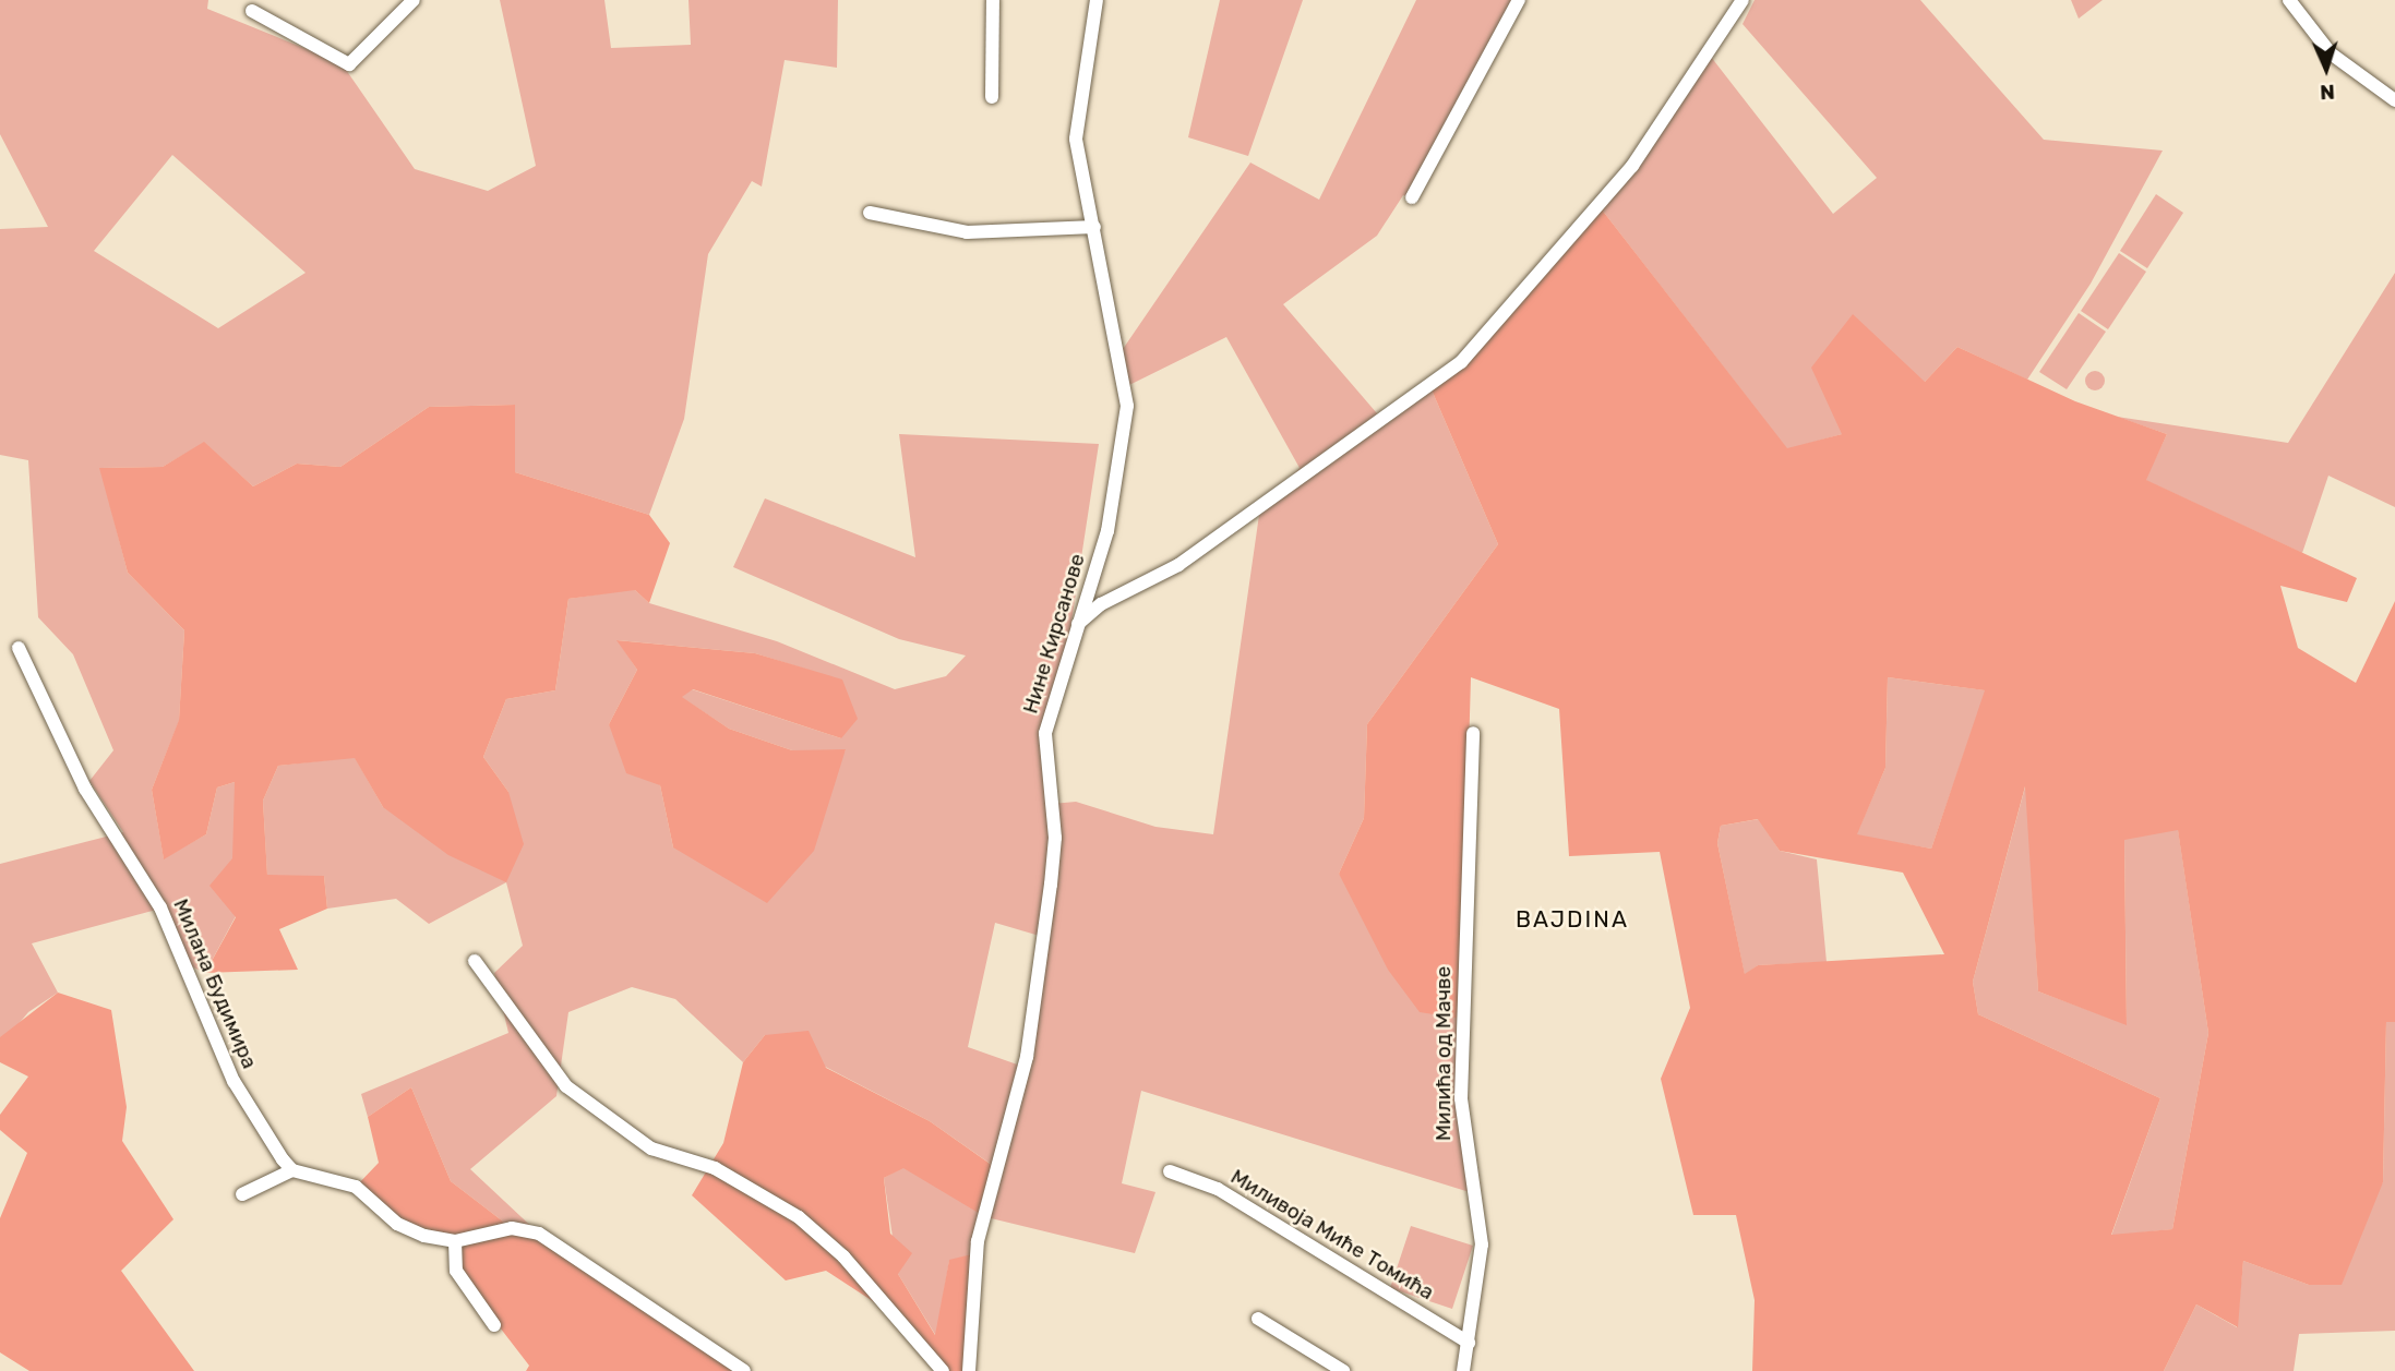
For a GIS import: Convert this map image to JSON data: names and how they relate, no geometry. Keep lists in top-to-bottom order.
{
  "streets": {
    "street": [
      "Нине Кирсанове",
      "Милана Будимира",
      "Милића од Мачве",
      "Миливоја Миће Томића"
    ]
  },
  "crossings": [
    ["Милића од Мачве", "Миливоја Миће Томића"]
  ],
  "districts": ["BAJDINA"],
  "north": "bottom"
}
